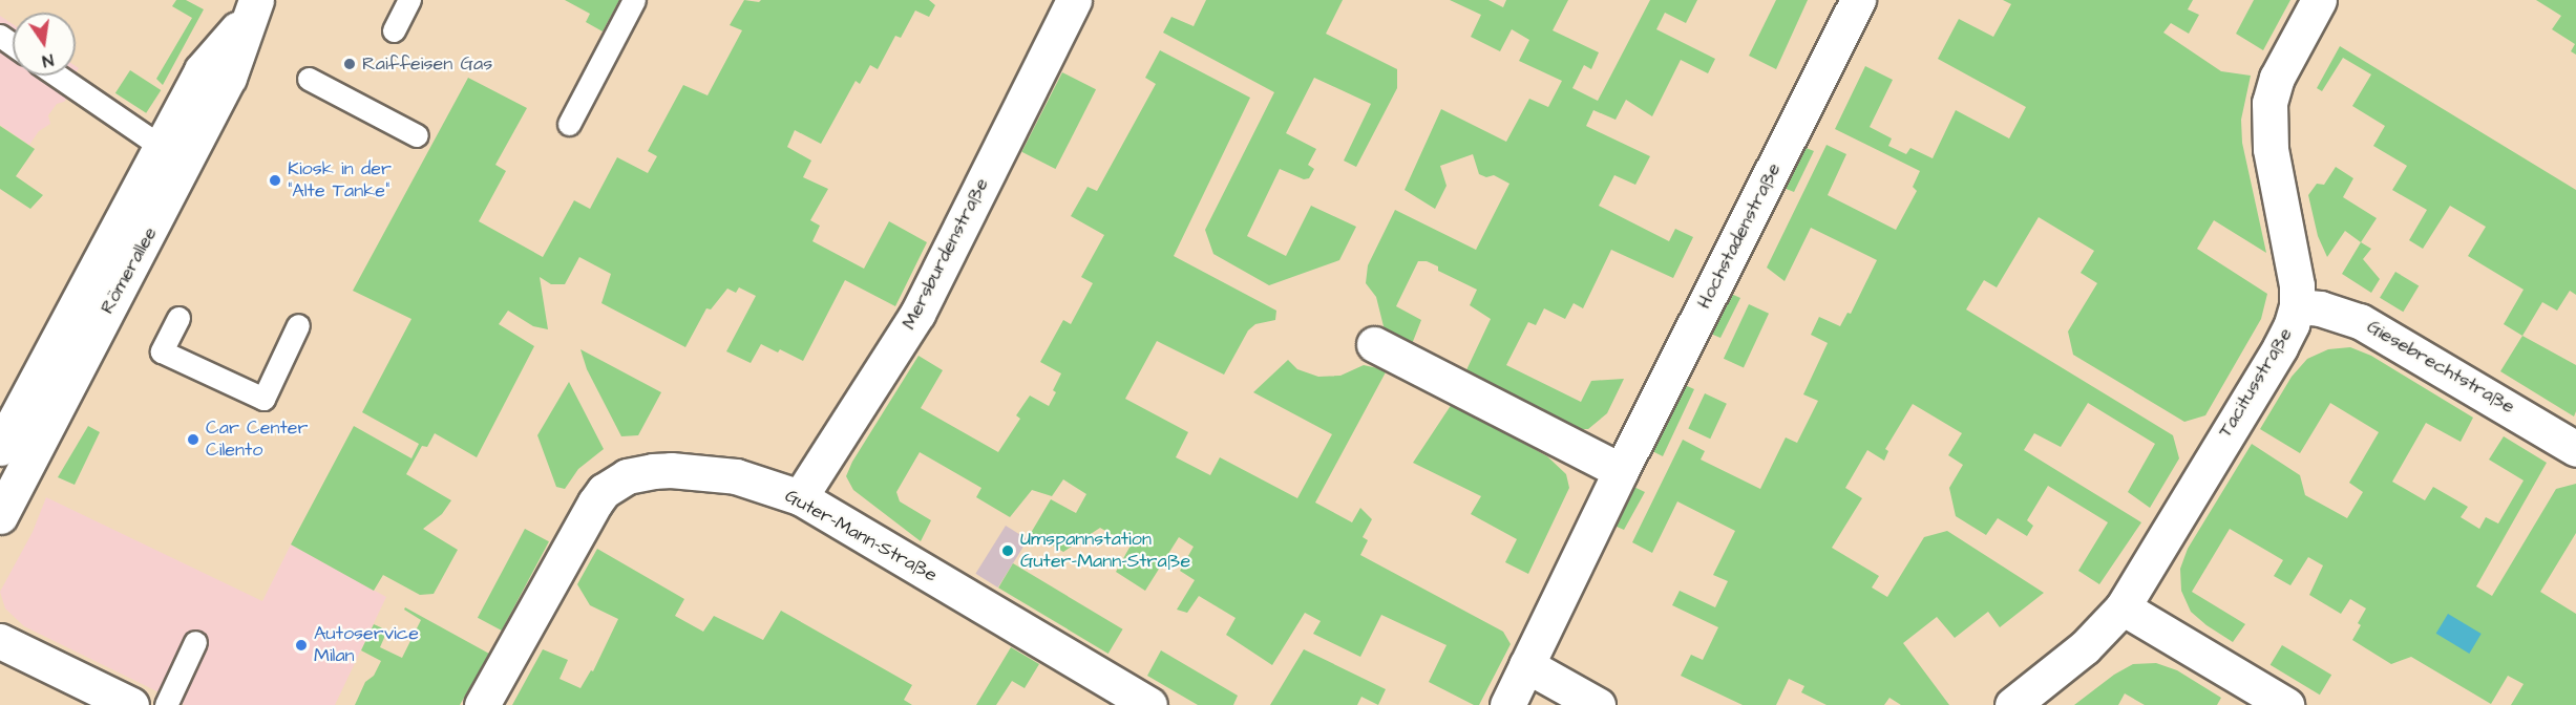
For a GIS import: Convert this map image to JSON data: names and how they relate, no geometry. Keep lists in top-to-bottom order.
{
  "streets": {
    "street": [
      "Hochstadenstraße",
      "Mersburdenstraße",
      "Römerallee",
      "Giesebrechtstraße",
      "Tacitusstraße",
      "Guter-Mann-Straße"
    ]
  },
  "crossings": [
    ["Mersburdenstraße", "Guter-Mann-Straße"],
    ["Giesebrechtstraße", "Tacitusstraße"]
  ],
  "places": [
    "Raiffeisen Gas",
    "Kiosk in der \"Alte Tanke\"",
    "Car Center Cilento",
    "Umspannstation Guter-Mann-Straße",
    "Autoservice Milan"
  ],
  "north": "bottom"
}
